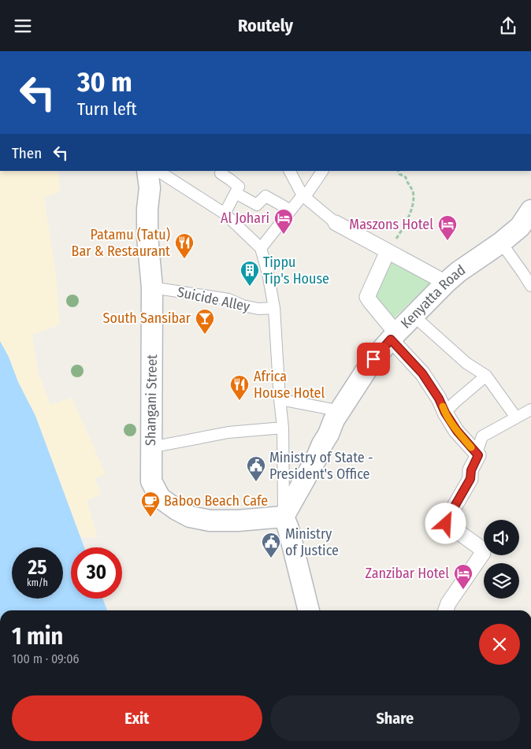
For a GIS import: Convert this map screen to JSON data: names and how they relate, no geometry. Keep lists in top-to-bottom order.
{
  "streets": {
    "main road": ["Kenyatta Road", "Shangani Street"],
    "street": ["Suicide Alley"]
  },
  "crossings": [
    ["Kenyatta Road", "Shangani Street"],
    ["Suicide Alley", "Shangani Street"]
  ],
  "places": {
    "hotel": ["Al Johari", "Maszons Hotel", "Zanzibar Hotel"],
    "restaurant": ["Patamu (Tatu) Bar & Restaurant", "Africa House Hotel"],
    "building": ["Tippu Tip's House"],
    "bar": ["South Sansibar"],
    "public building": ["Ministry of State - President's Office", "Ministry of Justice"],
    "cafe": ["Baboo Beach Cafe"]
  },
  "page": {
    "header": "Routely",
    "turn": ["30 m", "Turn left"],
    "then": "Then",
    "speed": "25 km/h",
    "limit": "30",
    "heading": ["1 min", "100 m · 09:06"],
    "buttons": ["Exit", "Share"]
  }
}
